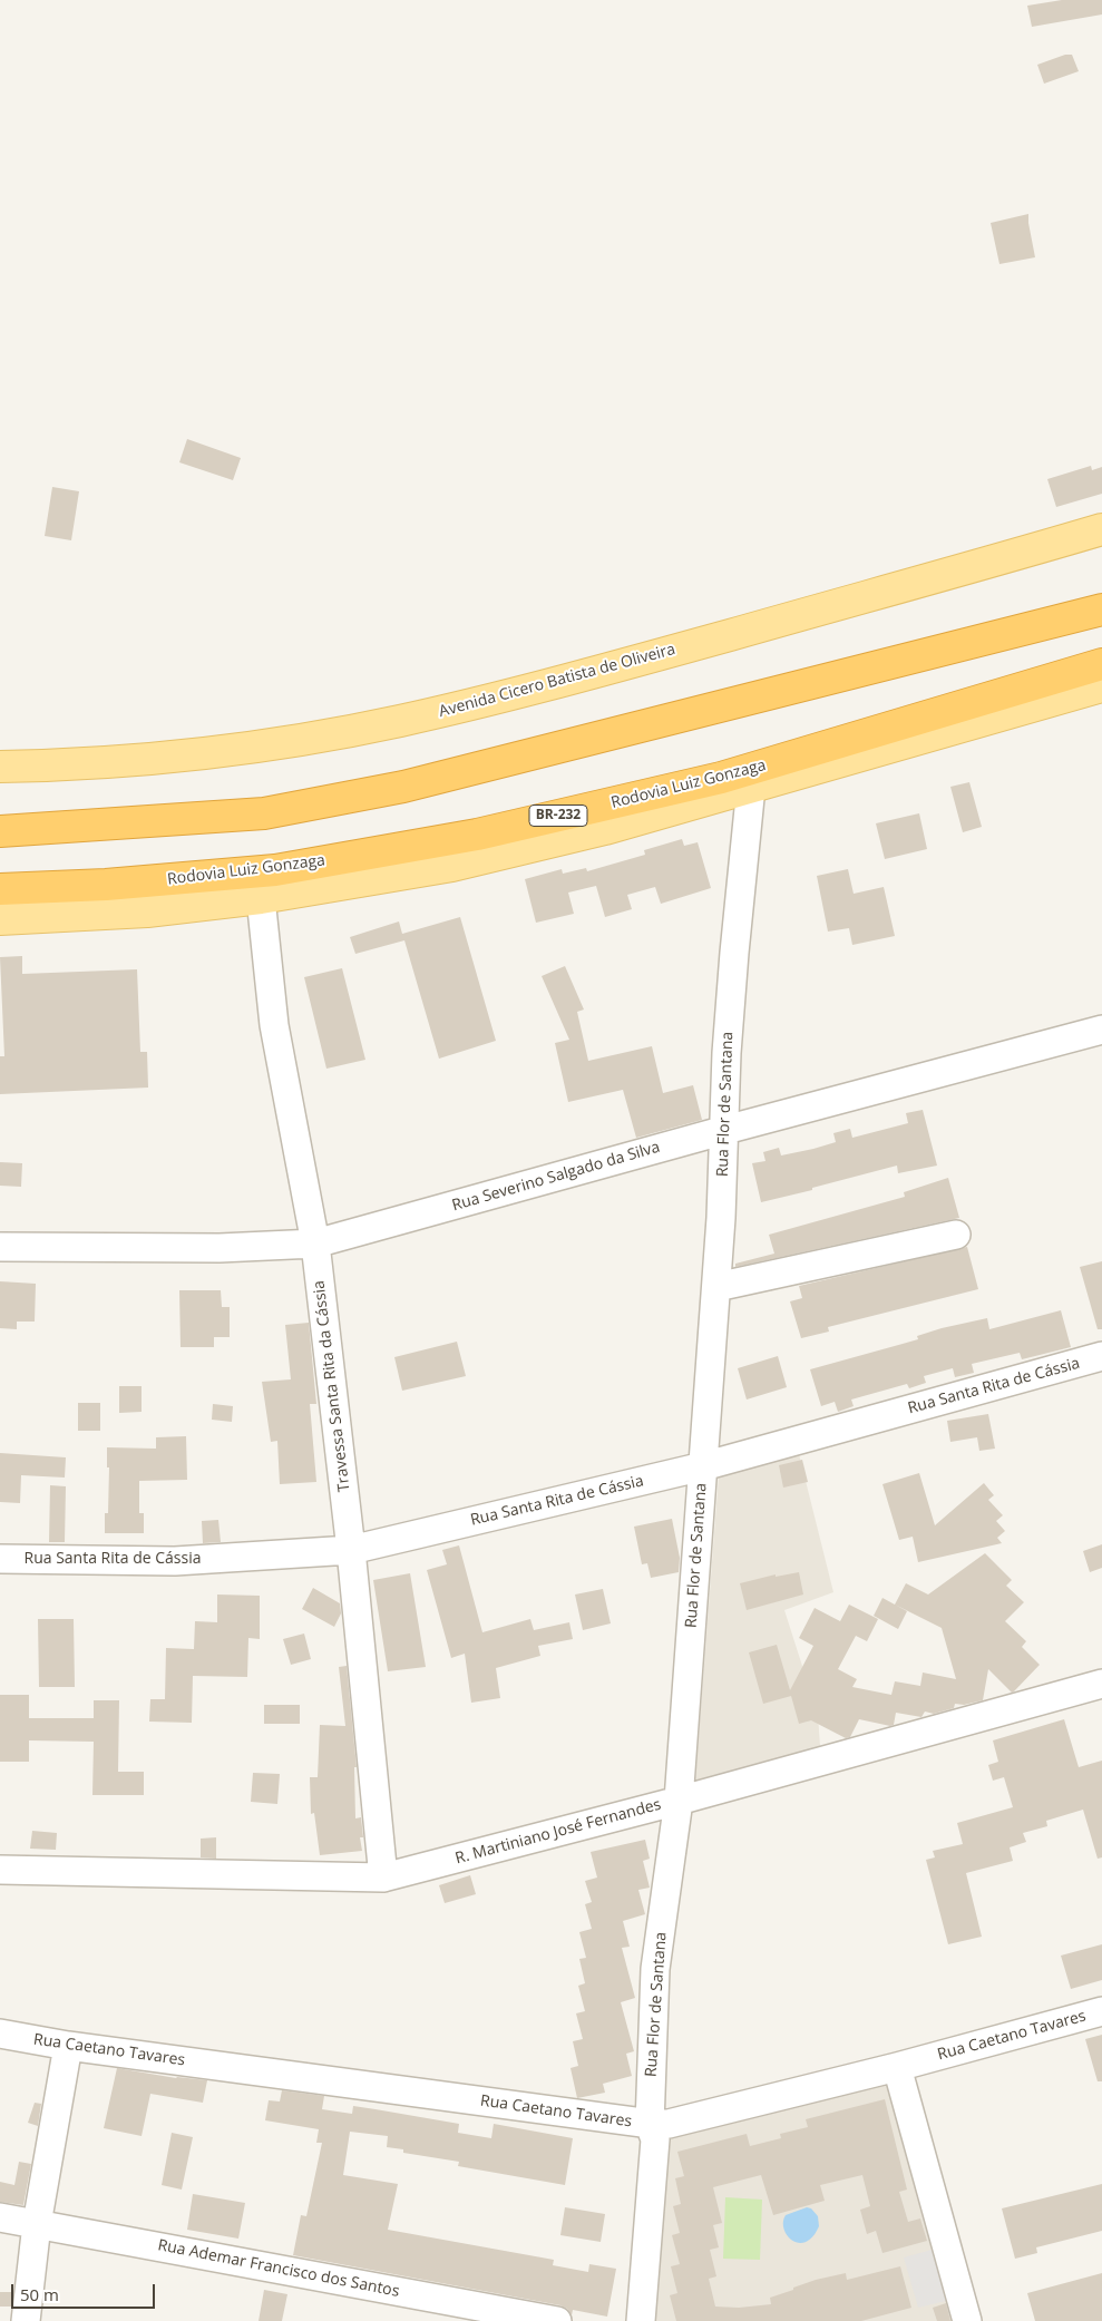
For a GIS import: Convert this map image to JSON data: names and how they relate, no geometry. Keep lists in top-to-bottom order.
{
  "streets": {
    "highway": ["Rodovia Luiz Gonzaga", "BR-232"],
    "main road": ["Avenida Cicero Batista de Oliveira"],
    "street": [
      "Rua Flor de Santana",
      "Rua Severino Salgado da Silva",
      "Travessa Santa Rita da Cássia",
      "Rua Santa Rita de Cássia",
      "R. Martiniano José Fernandes",
      "Rua Caetano Tavares",
      "Rua Ademar Francisco dos Santos"
    ]
  },
  "crossings": [
    ["Rua Flor de Santana", "Rua Severino Salgado da Silva"],
    ["Rua Flor de Santana", "Rua Santa Rita de Cássia"],
    ["Rua Flor de Santana", "R. Martiniano José Fernandes"],
    ["Rua Flor de Santana", "Rua Caetano Tavares"],
    ["Rua Severino Salgado da Silva", "Travessa Santa Rita da Cássia"],
    ["Travessa Santa Rita da Cássia", "Rua Santa Rita de Cássia"],
    ["Travessa Santa Rita da Cássia", "R. Martiniano José Fernandes"]
  ],
  "scale_bar": "50 m"
}
